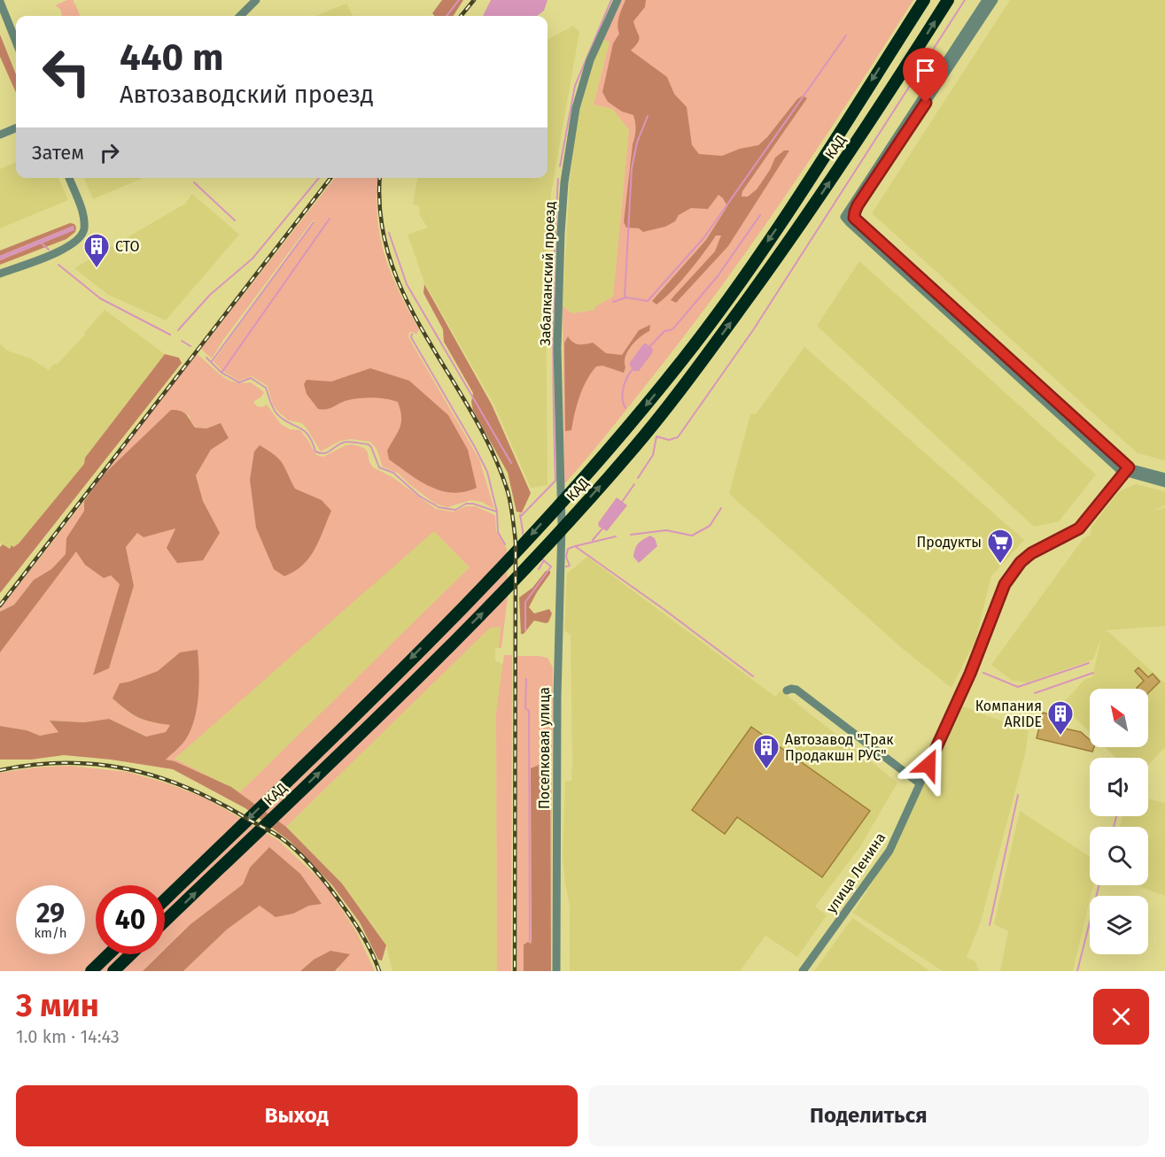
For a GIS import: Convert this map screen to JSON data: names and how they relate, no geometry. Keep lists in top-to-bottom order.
{
  "streets": {
    "highway": ["КАД"],
    "street": ["Забалканский проезд", "Поселковая улица", "улица Ленина"]
  },
  "crossings": [
    ["Забалканский проезд", "Поселковая улица"]
  ],
  "places": {
    "building": ["СТО", "Компания ARIDE", "Автозавод \"Трак Продакшн РУС\""],
    "supermarket": ["Продукты"]
  },
  "north": "top left",
  "page": {
    "turn": ["440 m", "Автозаводский проезд"],
    "then": "Затем",
    "speed": "29 km/h",
    "limit": "40",
    "heading": ["3 мин", "1.0 km · 14:43"],
    "buttons": ["Выход", "Поделиться"]
  }
}
